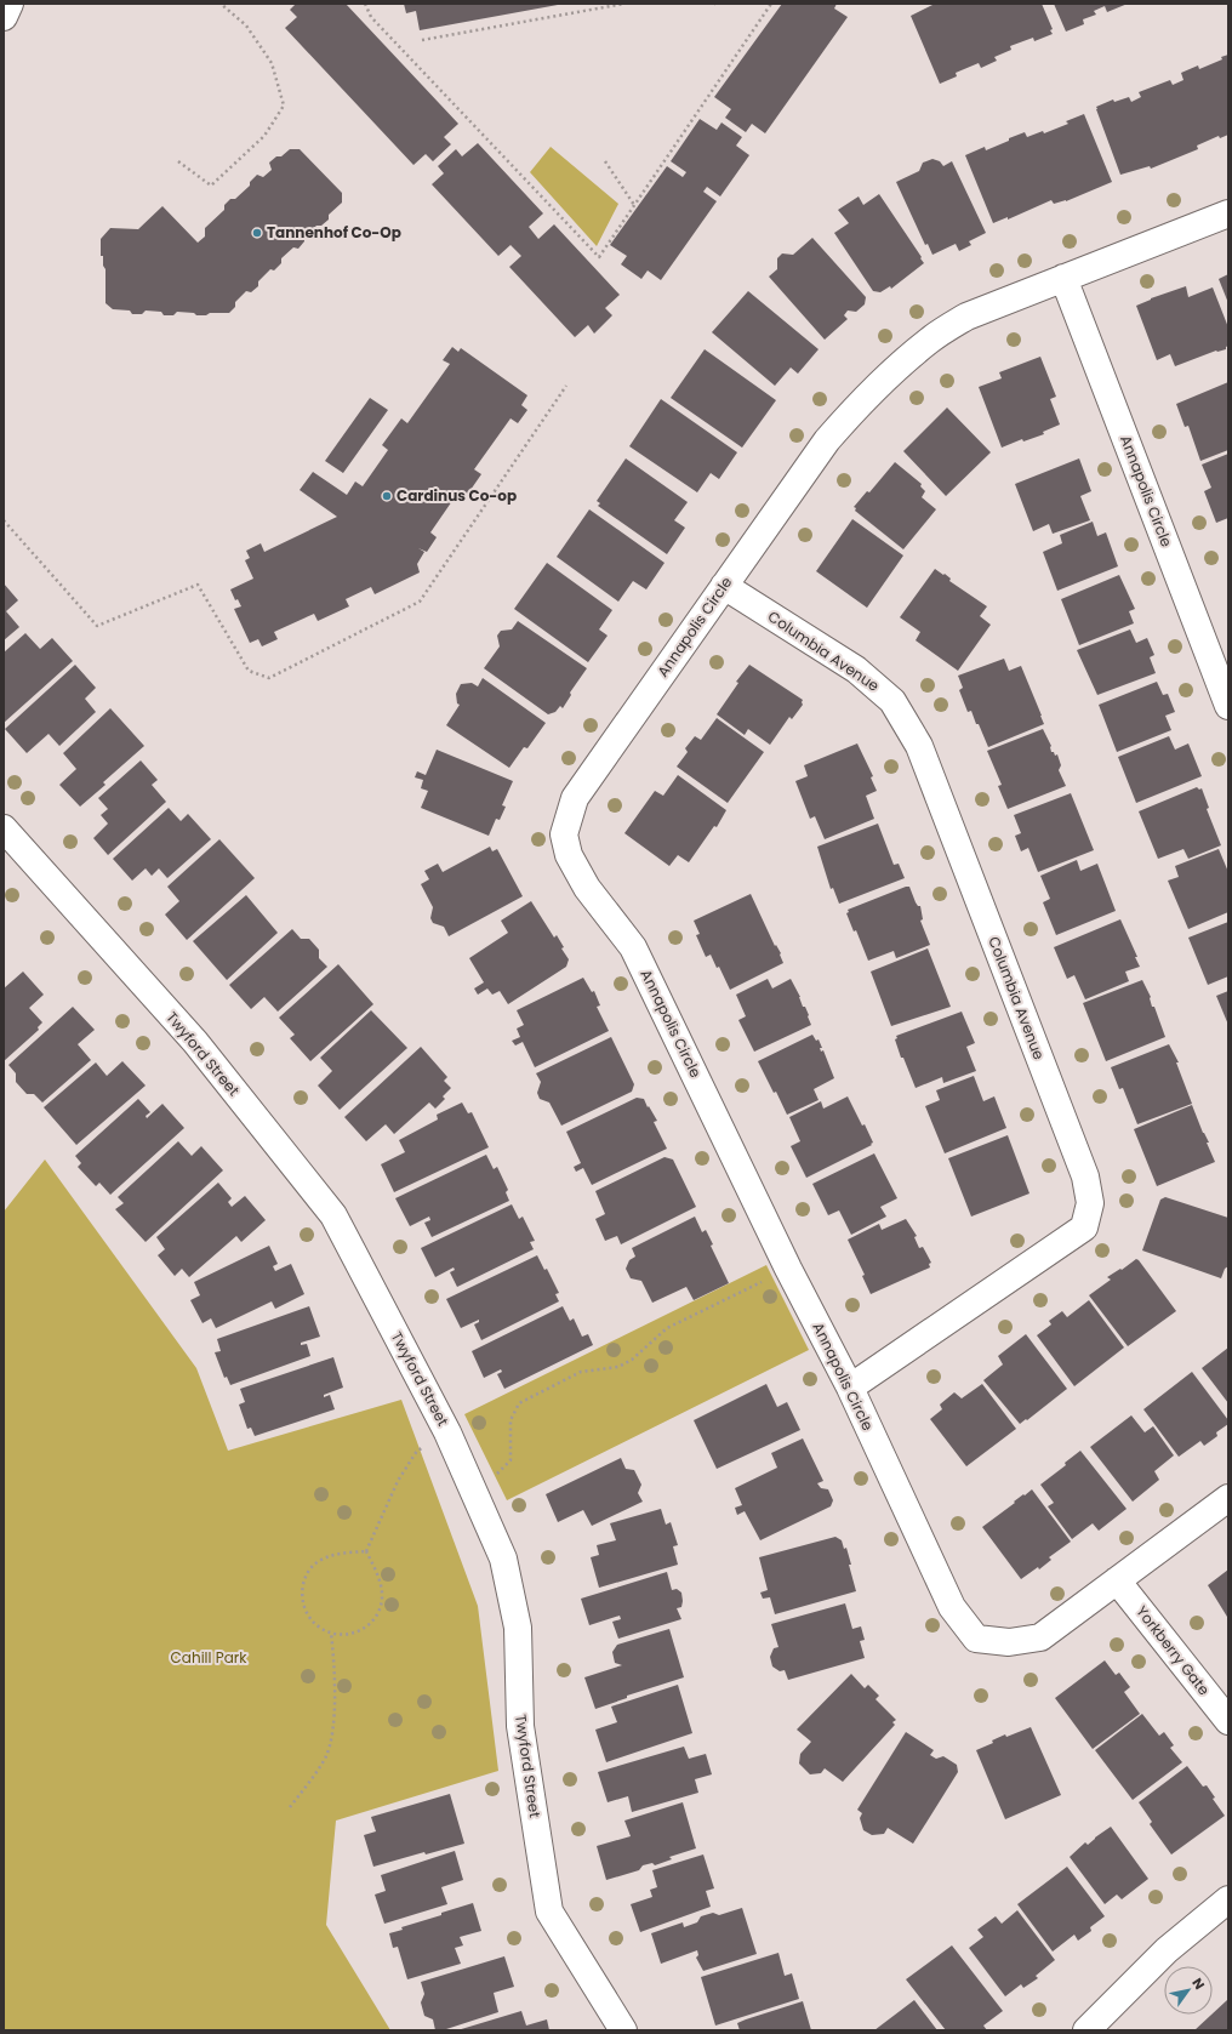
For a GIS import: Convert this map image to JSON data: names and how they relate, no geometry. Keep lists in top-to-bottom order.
{
  "streets": {
    "street": [
      "Annapolis Circle",
      "Columbia Avenue",
      "Twyford Street",
      "Yorkberry Gate"
    ]
  },
  "crossings": [
    ["Annapolis Circle", "Columbia Avenue"],
    ["Annapolis Circle", "Yorkberry Gate"]
  ],
  "parks": ["Cahill Park"],
  "places": ["Tannenhof Co-Op", "Cardinus Co-op"],
  "north": "top right"
}
